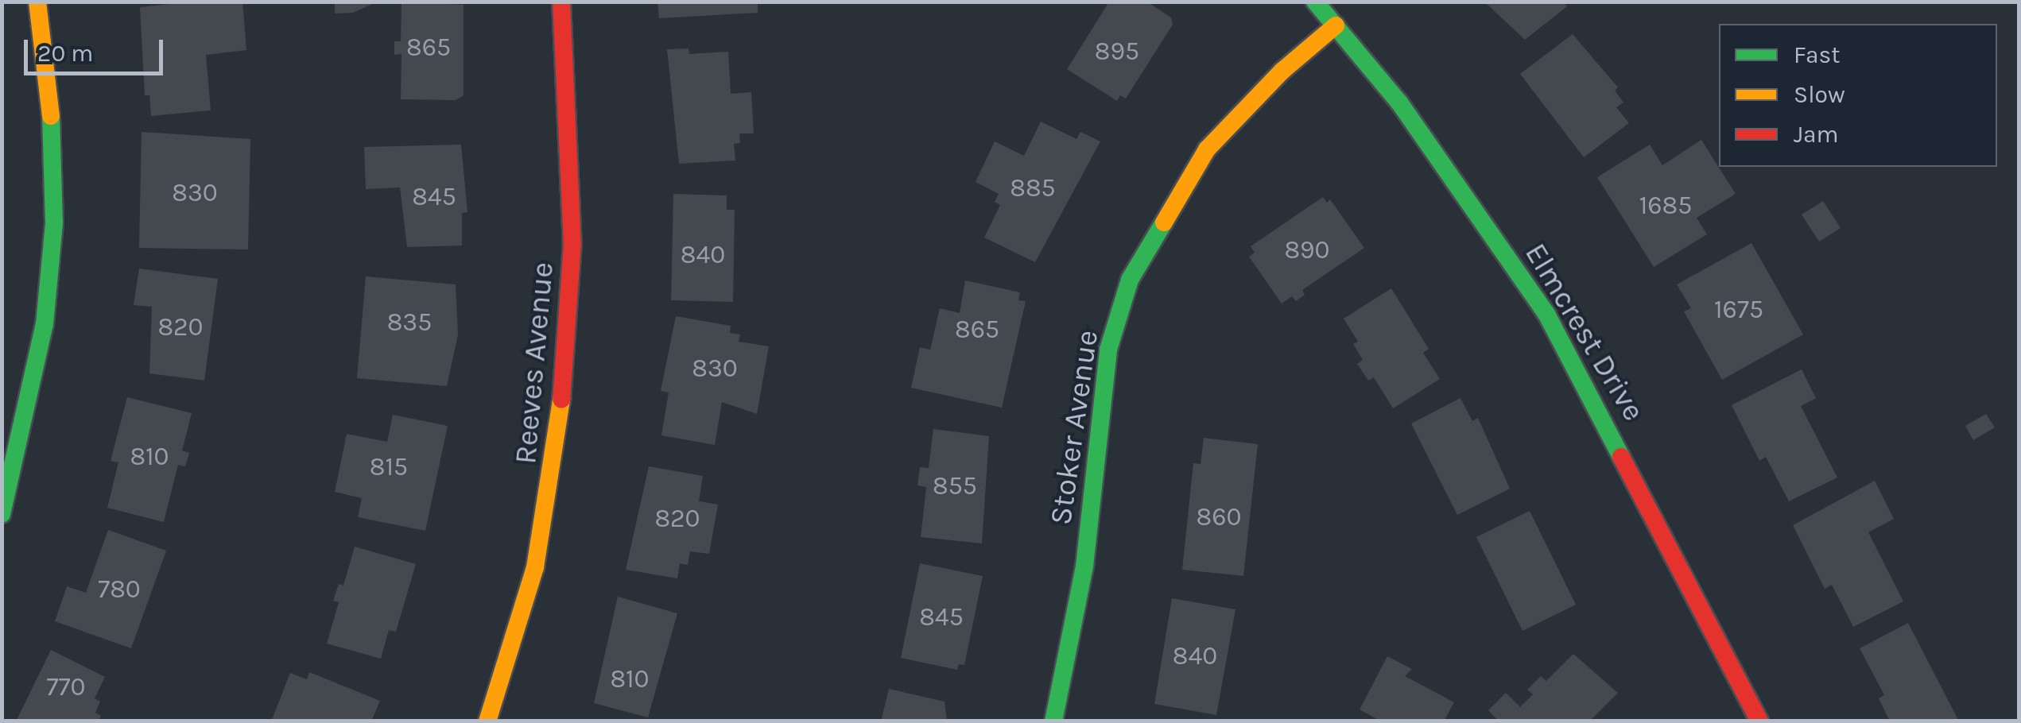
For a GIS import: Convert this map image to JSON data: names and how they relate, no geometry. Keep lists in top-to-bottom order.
{
  "streets": {
    "street": ["Elmcrest Drive", "Reeves Avenue", "Stoker Avenue"]
  },
  "crossings": [
    ["Elmcrest Drive", "Stoker Avenue"]
  ],
  "house_numbers": [
    "865",
    "895",
    "885",
    "830",
    "845",
    "1685",
    "890",
    "840",
    "1675",
    "835",
    "820",
    "865",
    "830",
    "810",
    "815",
    "855",
    "860",
    "820",
    "780",
    "845",
    "840",
    "810",
    "770"
  ],
  "legend": ["Fast", "Slow", "Jam"],
  "scale_bar": "20 m"
}
